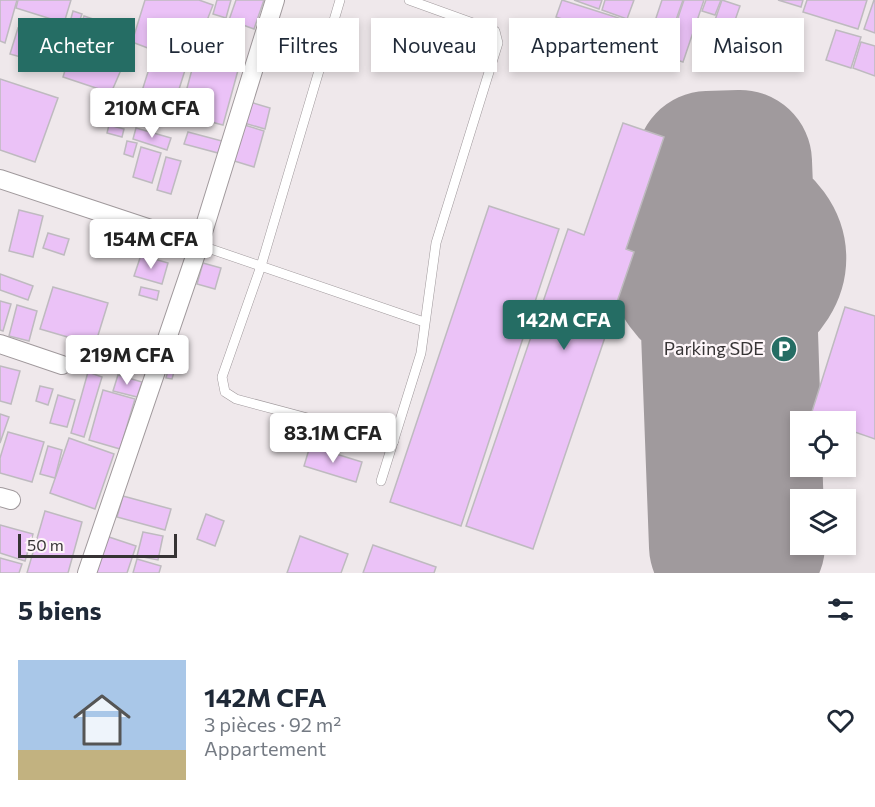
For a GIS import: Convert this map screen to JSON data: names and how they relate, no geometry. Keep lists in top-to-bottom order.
{
  "places": {
    "parking": ["Parking SDE"]
  },
  "scale_bar": "50 m",
  "page": {
    "chip": [
      "Acheter",
      "Louer",
      "Filtres",
      "Nouveau",
      "Appartement",
      "Maison"
    ],
    "price": [
      "210M CFA",
      "154M CFA",
      "142M CFA",
      "219M CFA",
      "83.1M CFA"
    ],
    "scale": "50 m",
    "heading": "5 biens",
    "list": [
      {
        "name": "142M CFA",
        "note": "3 pièces · 92 m² · Appartement"
      }
    ]
  }
}
